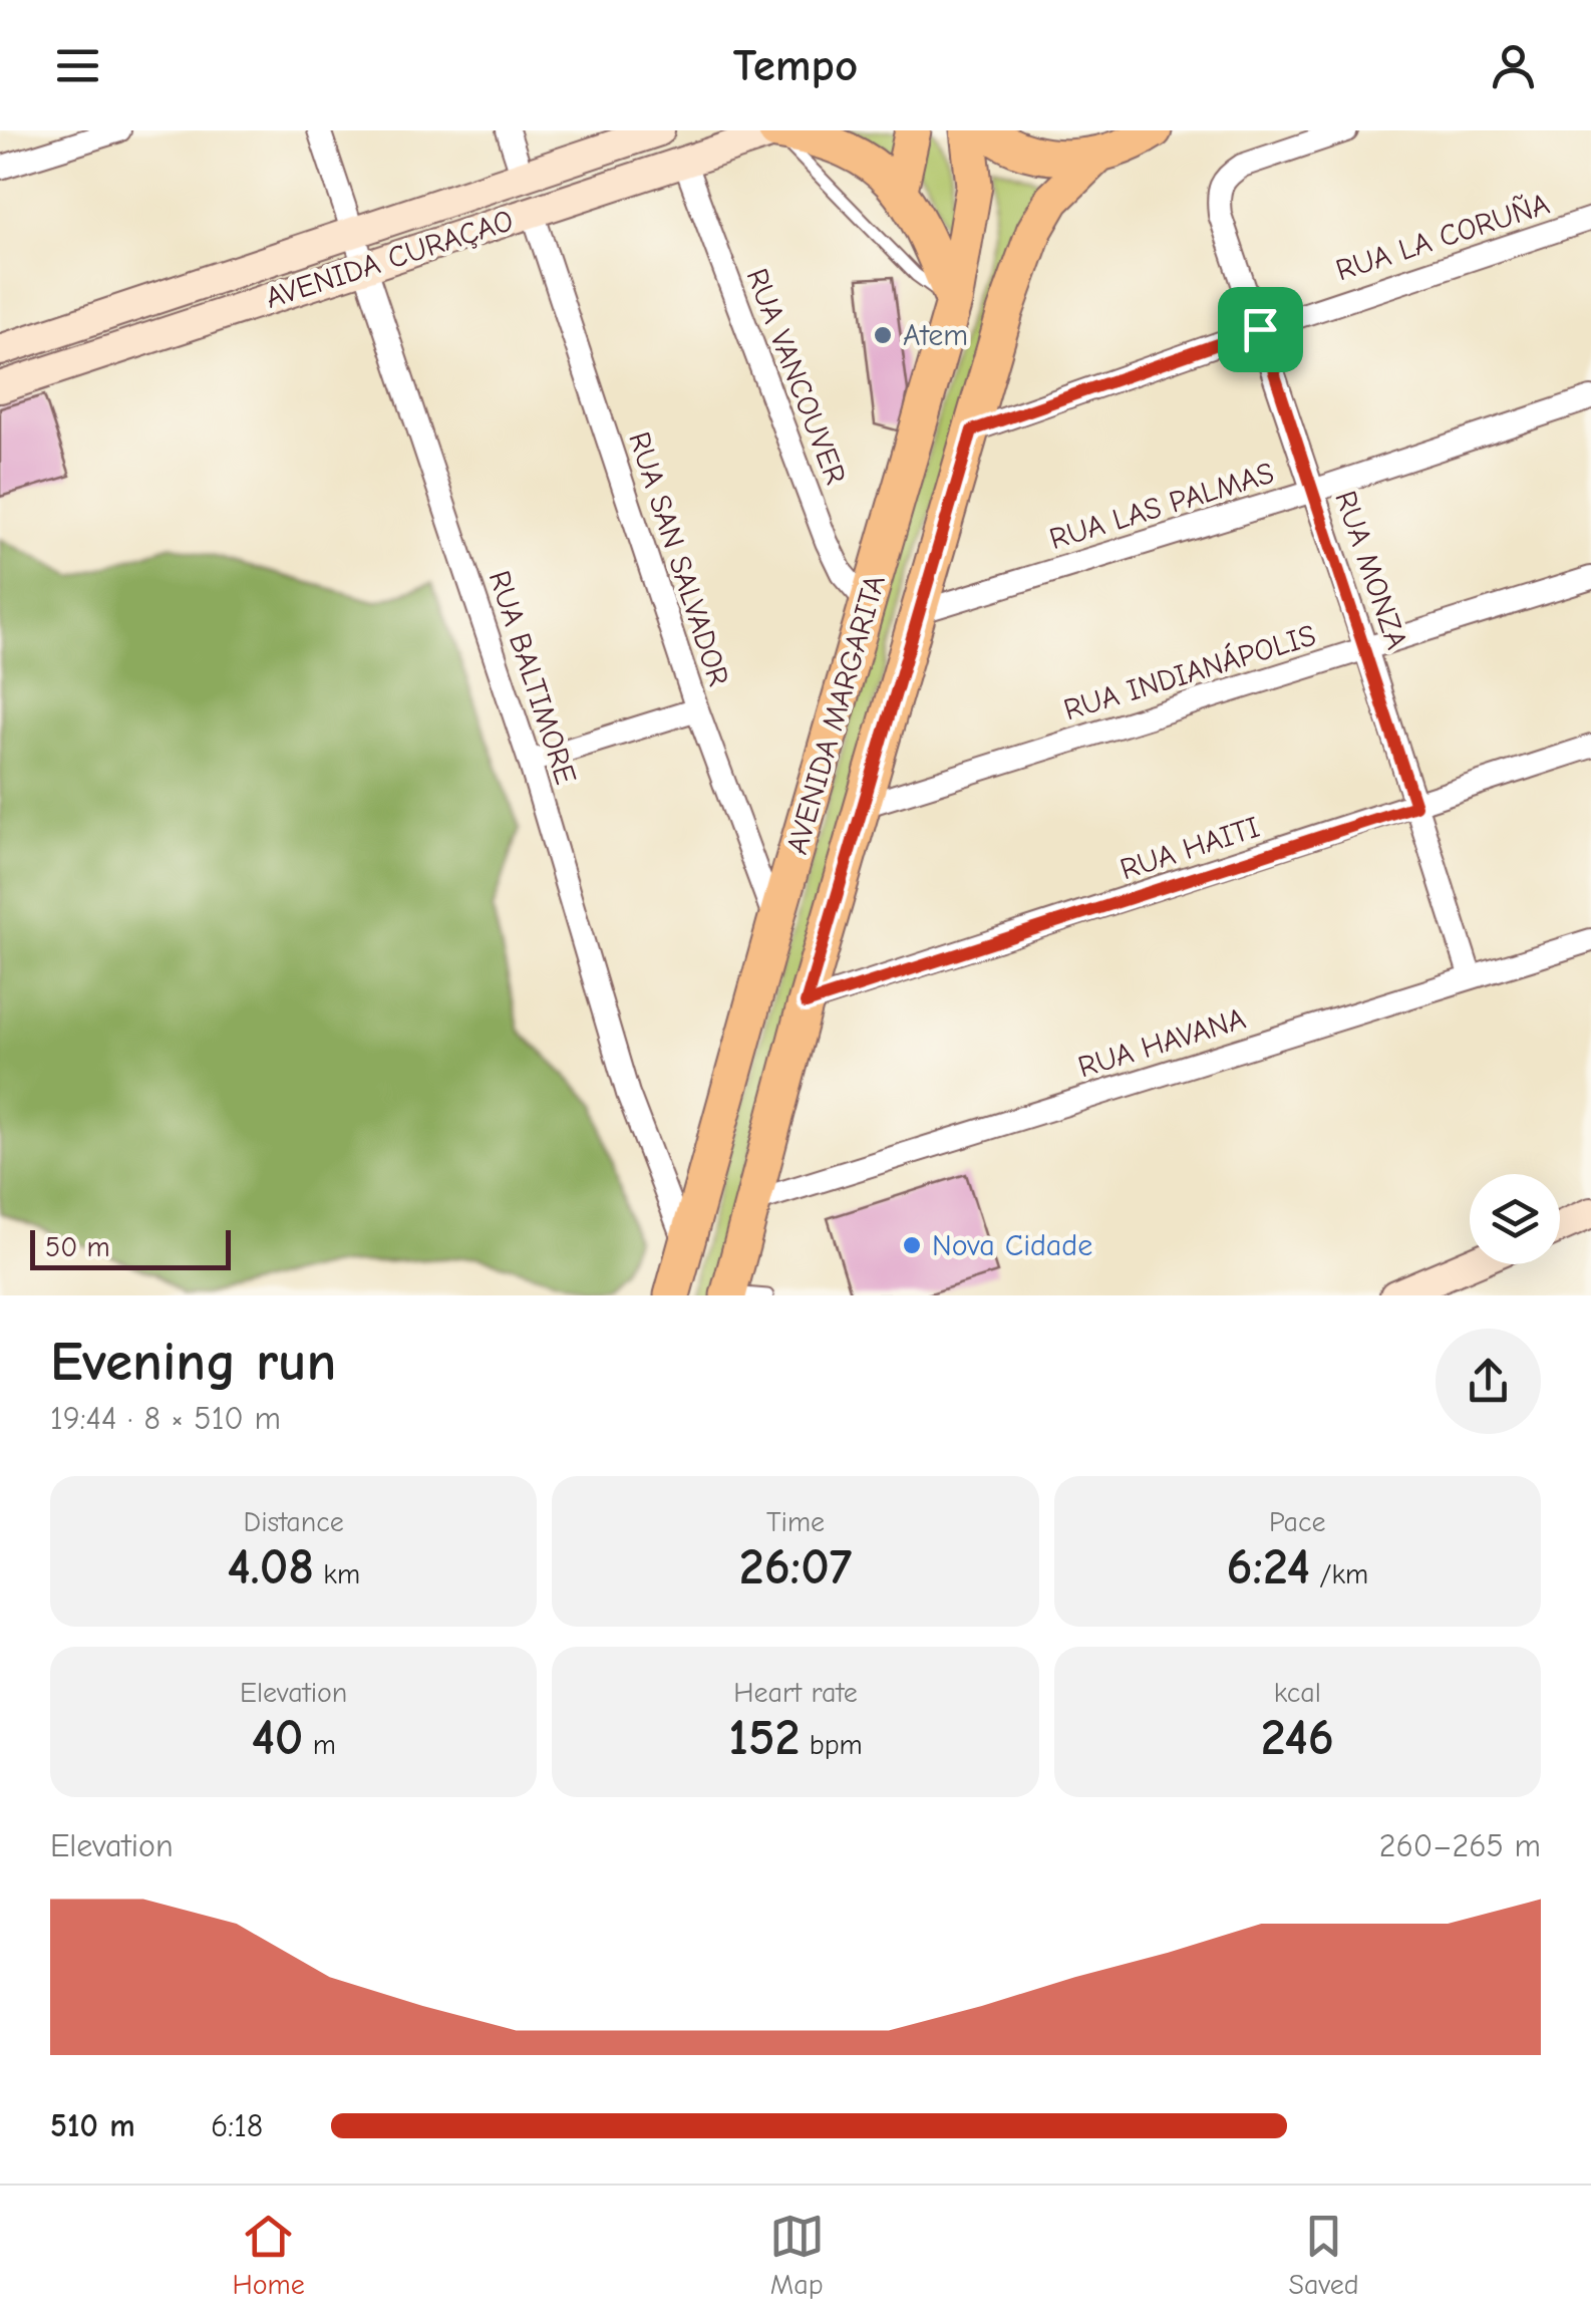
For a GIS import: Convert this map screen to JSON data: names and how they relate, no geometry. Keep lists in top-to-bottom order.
{
  "streets": {
    "main road": ["AVENIDA CURAÇAO", "AVENIDA MARGARITA"],
    "street": [
      "RUA LA CORUÑA",
      "RUA VANCOUVER",
      "RUA LAS PALMAS",
      "RUA SAN SALVADOR",
      "RUA MONZA",
      "RUA INDIANÁPOLIS",
      "RUA BALTIMORE",
      "RUA HAITI",
      "RUA HAVANA"
    ]
  },
  "crossings": [
    ["RUA LA CORUÑA", "RUA MONZA"],
    ["RUA LA CORUÑA", "AVENIDA MARGARITA"],
    ["AVENIDA CURAÇAO", "RUA VANCOUVER"],
    ["AVENIDA CURAÇAO", "RUA SAN SALVADOR"],
    ["AVENIDA CURAÇAO", "RUA BALTIMORE"],
    ["RUA VANCOUVER", "AVENIDA MARGARITA"],
    ["RUA LAS PALMAS", "RUA MONZA"],
    ["RUA LAS PALMAS", "AVENIDA MARGARITA"],
    ["RUA SAN SALVADOR", "AVENIDA MARGARITA"],
    ["RUA MONZA", "RUA INDIANÁPOLIS"],
    ["RUA MONZA", "RUA HAITI"],
    ["RUA MONZA", "RUA HAVANA"],
    ["RUA INDIANÁPOLIS", "AVENIDA MARGARITA"],
    ["RUA BALTIMORE", "AVENIDA MARGARITA"],
    ["AVENIDA MARGARITA", "RUA HAITI"],
    ["AVENIDA MARGARITA", "RUA HAVANA"]
  ],
  "places": ["Atem", "Nova Cidade"],
  "scale_bar": "50 m",
  "page": {
    "header": "Tempo",
    "scale": "50 m",
    "heading": ["Evening run", "19:44 · 8 × 510 m"],
    "stats": [
      ["Distance", "4.08 km"],
      ["Time", "26:07"],
      ["Pace", "6:24 /km"],
      ["Elevation", "40 m"],
      ["Heart rate", "152 bpm"],
      ["kcal", "246"]
    ],
    "chart": ["Elevation", "260–265 m"],
    "list": [
      {
        "name": "510 m",
        "note": "6:18"
      }
    ],
    "tabs": ["Home", "Map", "Saved"]
  }
}
